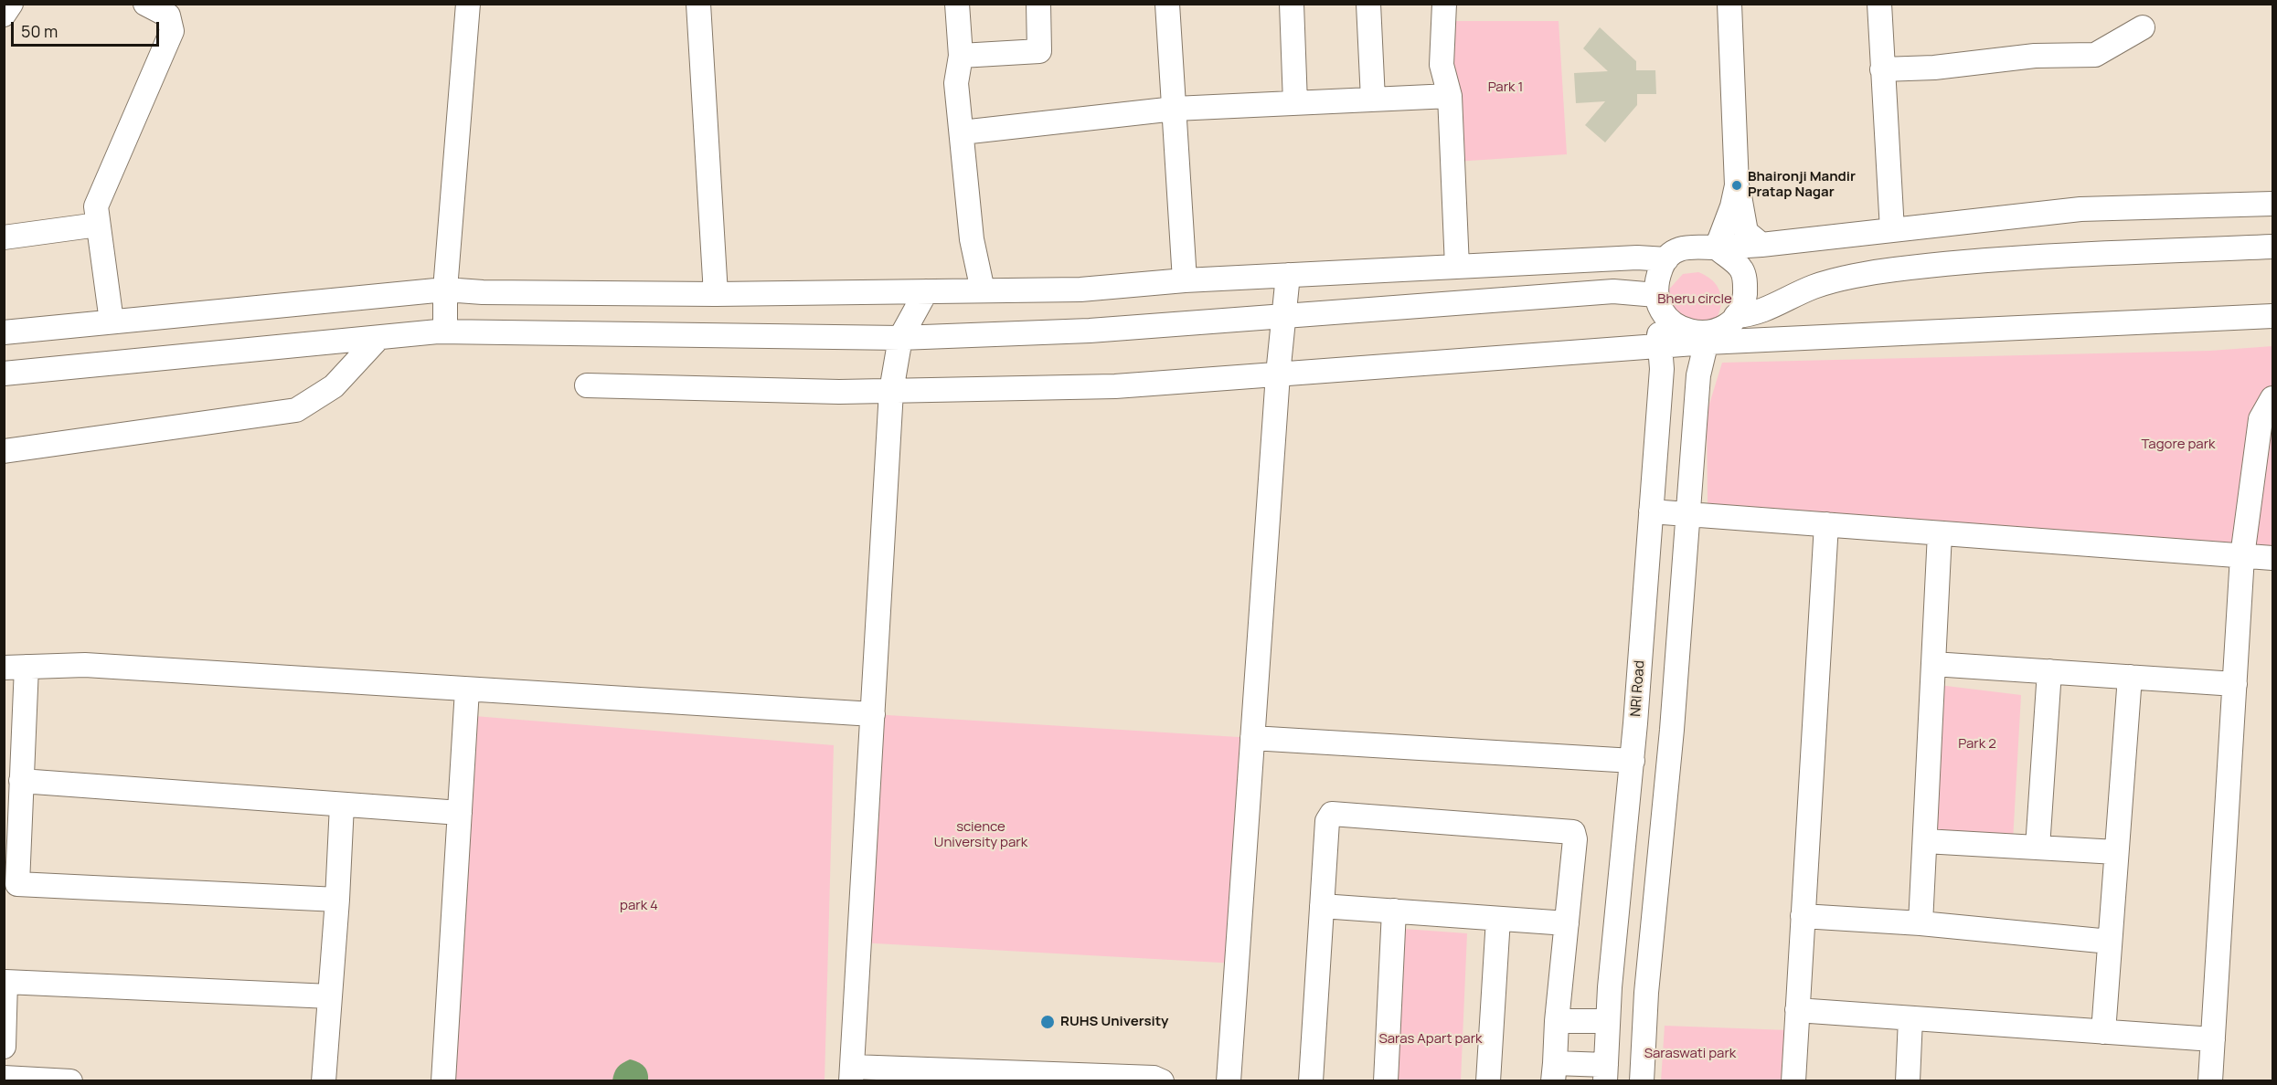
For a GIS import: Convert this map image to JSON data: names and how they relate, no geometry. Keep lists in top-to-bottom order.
{
  "streets": {
    "street": ["NRI Road"]
  },
  "parks": [
    "Park 1",
    "Bheru circle",
    "Tagore park",
    "Park 2",
    "science University park",
    "park 4",
    "Saras Apart park",
    "Saraswati park"
  ],
  "places": ["Bhaironji Mandir Pratap Nagar", "RUHS University"],
  "scale_bar": "50 m"
}
